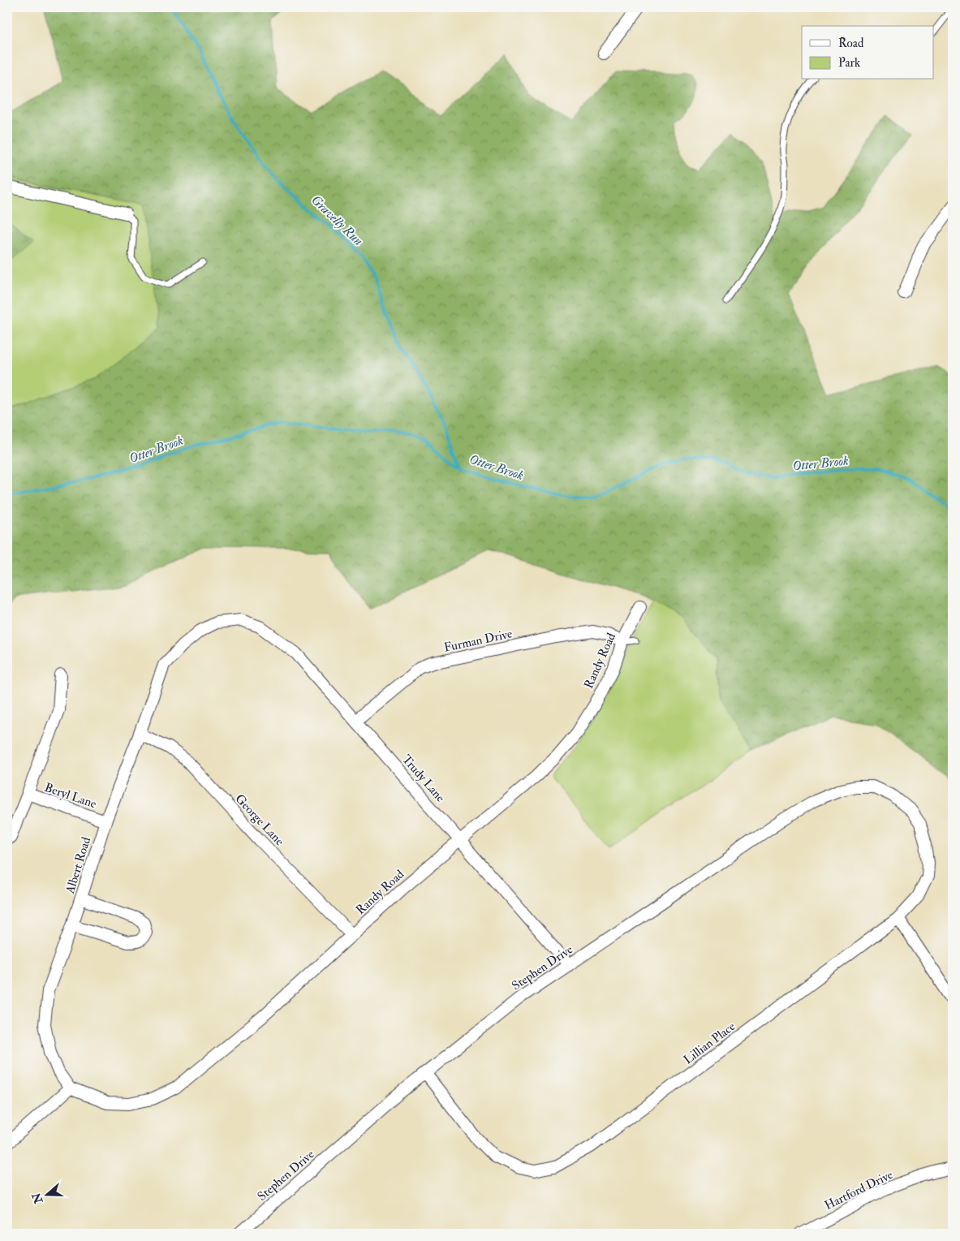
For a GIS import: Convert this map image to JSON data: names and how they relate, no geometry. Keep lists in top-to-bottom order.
{
  "streets": {
    "street": [
      "Furman Drive",
      "Randy Road",
      "Trudy Lane",
      "Beryl Lane",
      "George Lane",
      "Albert Road",
      "Stephen Drive",
      "Lillian Place",
      "Hartford Drive"
    ]
  },
  "crossings": [
    ["Furman Drive", "Randy Road"],
    ["Furman Drive", "Trudy Lane"],
    ["Randy Road", "Trudy Lane"],
    ["Randy Road", "George Lane"],
    ["Randy Road", "Albert Road"],
    ["Trudy Lane", "Albert Road"],
    ["Trudy Lane", "Stephen Drive"],
    ["Beryl Lane", "Albert Road"],
    ["George Lane", "Albert Road"],
    ["Stephen Drive", "Lillian Place"]
  ],
  "water": ["Gravelly Run", "Otter Brook"],
  "legend": ["Road", "Park"],
  "north": "left"
}
